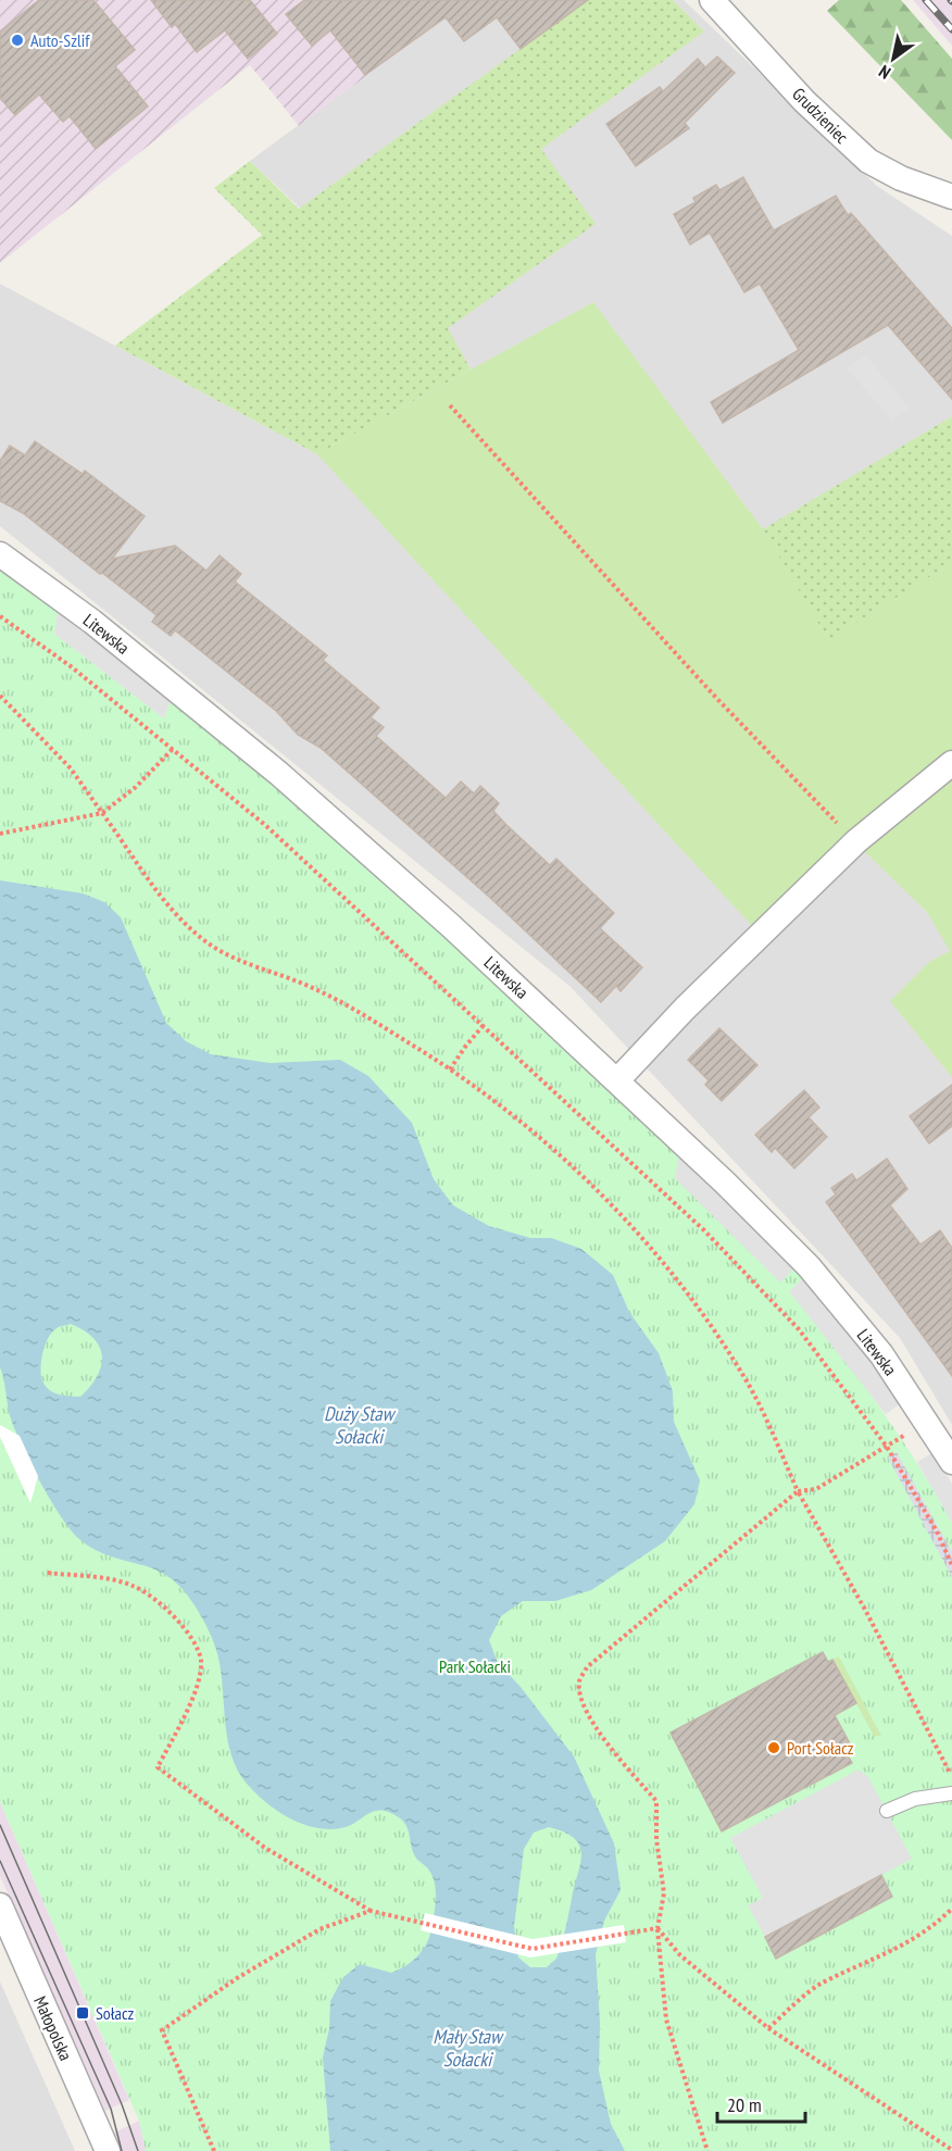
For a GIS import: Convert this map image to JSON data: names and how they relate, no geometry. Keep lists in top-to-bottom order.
{
  "streets": {
    "street": ["Grudzieniec", "Litewska", "Małopolska"]
  },
  "water": ["Duży Staw Sołacki", "Mały Staw Sołacki"],
  "parks": ["Park Sołacki"],
  "places": {
    "other": ["Auto-Szlif", "Port Sołacz"],
    "transit": ["Sołacz"]
  },
  "scale_bar": "20 m",
  "north": "bottom left"
}
